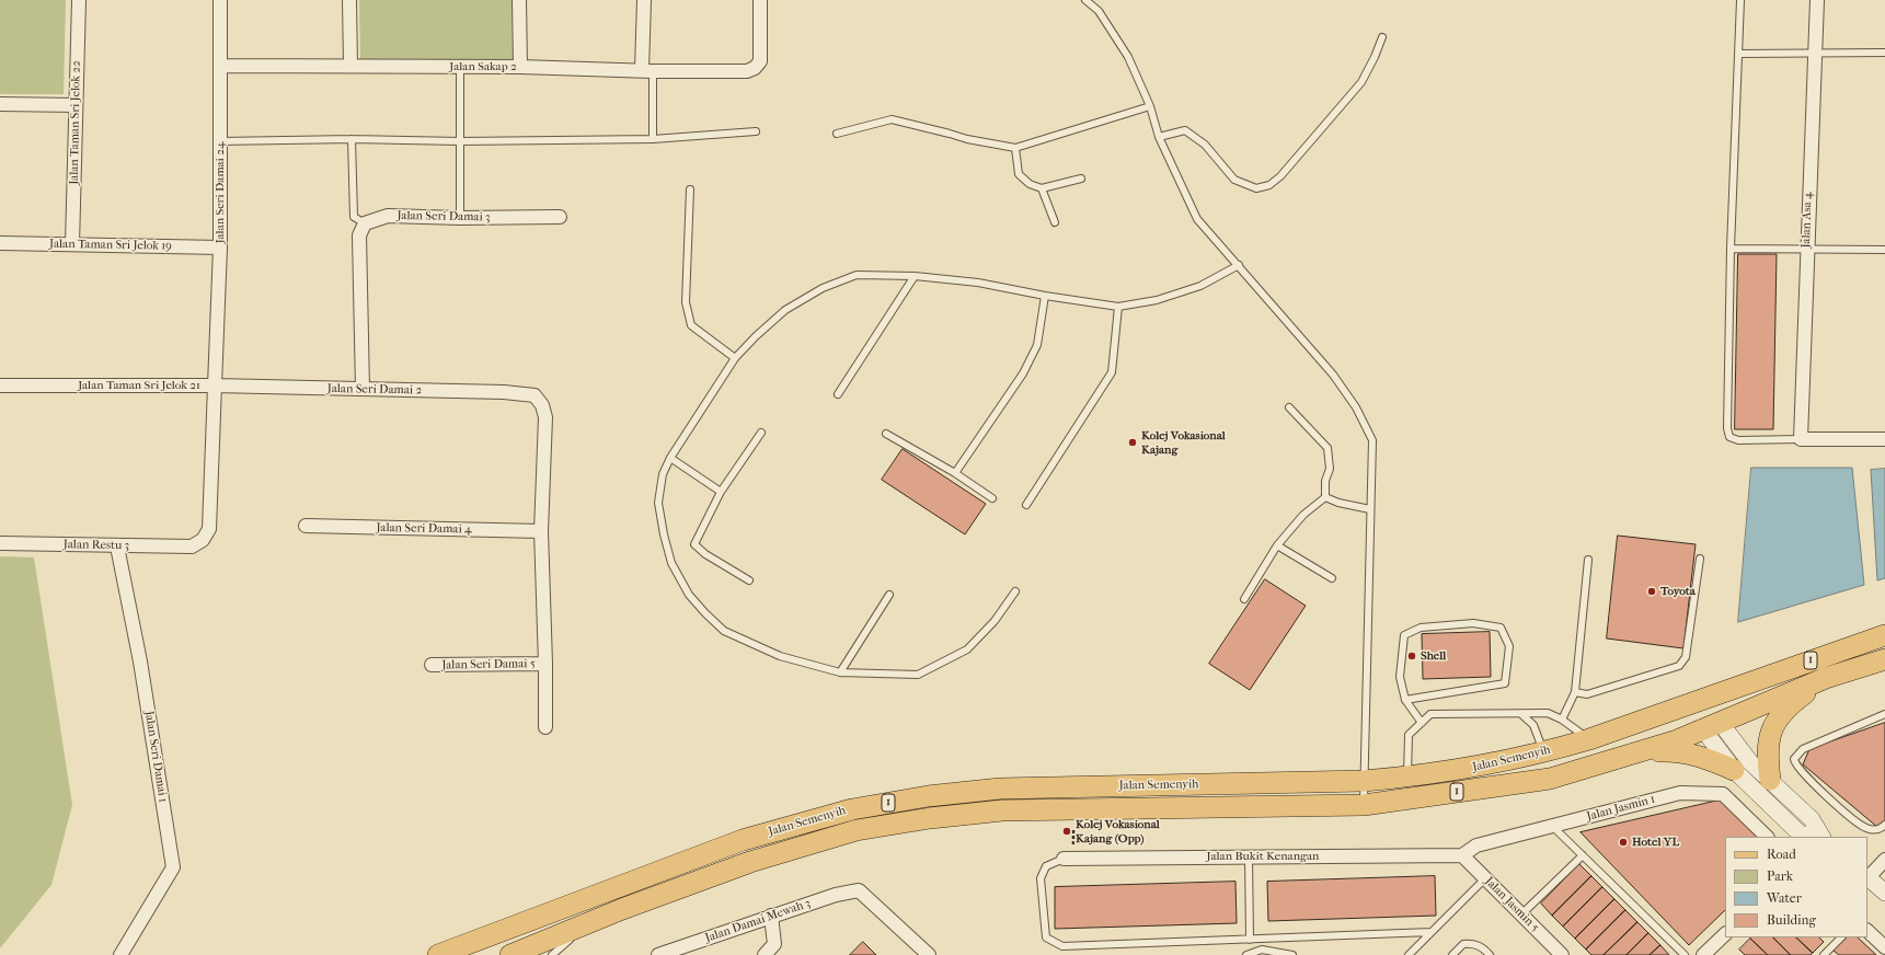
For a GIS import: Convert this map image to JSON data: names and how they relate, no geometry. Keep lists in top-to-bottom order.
{
  "streets": {
    "main road": ["1", "Jalan Semenyih"],
    "street": [
      "Jalan Sakap 2",
      "Jalan Taman Sri Jelok 22",
      "Jalan Seri Damai 24",
      "Jalan Seri Damai 3",
      "Jalan Asa 4",
      "Jalan Taman Sri Jelok 19",
      "Jalan Taman Sri Jelok 21",
      "Jalan Seri Damai 2",
      "Jalan Seri Damai 4",
      "Jalan Restu 3",
      "Jalan Seri Damai 5",
      "Jalan Seri Damai 1",
      "Jalan Jasmin 1",
      "Jalan Bukit Kenangan",
      "Jalan Jasmin 5",
      "Jalan Damai Mewah 3"
    ]
  },
  "crossings": [
    ["Jalan Sakap 2", "Jalan Seri Damai 24"],
    ["Jalan Taman Sri Jelok 22", "Jalan Taman Sri Jelok 19"],
    ["Jalan Seri Damai 24", "Jalan Taman Sri Jelok 19"],
    ["Jalan Seri Damai 24", "Jalan Taman Sri Jelok 21"],
    ["Jalan Seri Damai 24", "Jalan Seri Damai 2"],
    ["Jalan Taman Sri Jelok 21", "Jalan Seri Damai 2"],
    ["Jalan Taman Sri Jelok 21", "Jalan Restu 3"],
    ["Jalan Seri Damai 2", "Jalan Seri Damai 4"],
    ["Jalan Restu 3", "Jalan Seri Damai 1"],
    ["Jalan Jasmin 1", "Jalan Bukit Kenangan"],
    ["Jalan Jasmin 1", "Jalan Jasmin 5"],
    ["Jalan Bukit Kenangan", "Jalan Jasmin 5"]
  ],
  "places": [
    "Kolej Vokasional Kajang",
    "Toyota",
    "Shell",
    "Kolej Vokasional Kajang (Opp)",
    "Hotel YL"
  ],
  "legend": [
    "Road",
    "Park",
    "Water",
    "Building"
  ]
}
